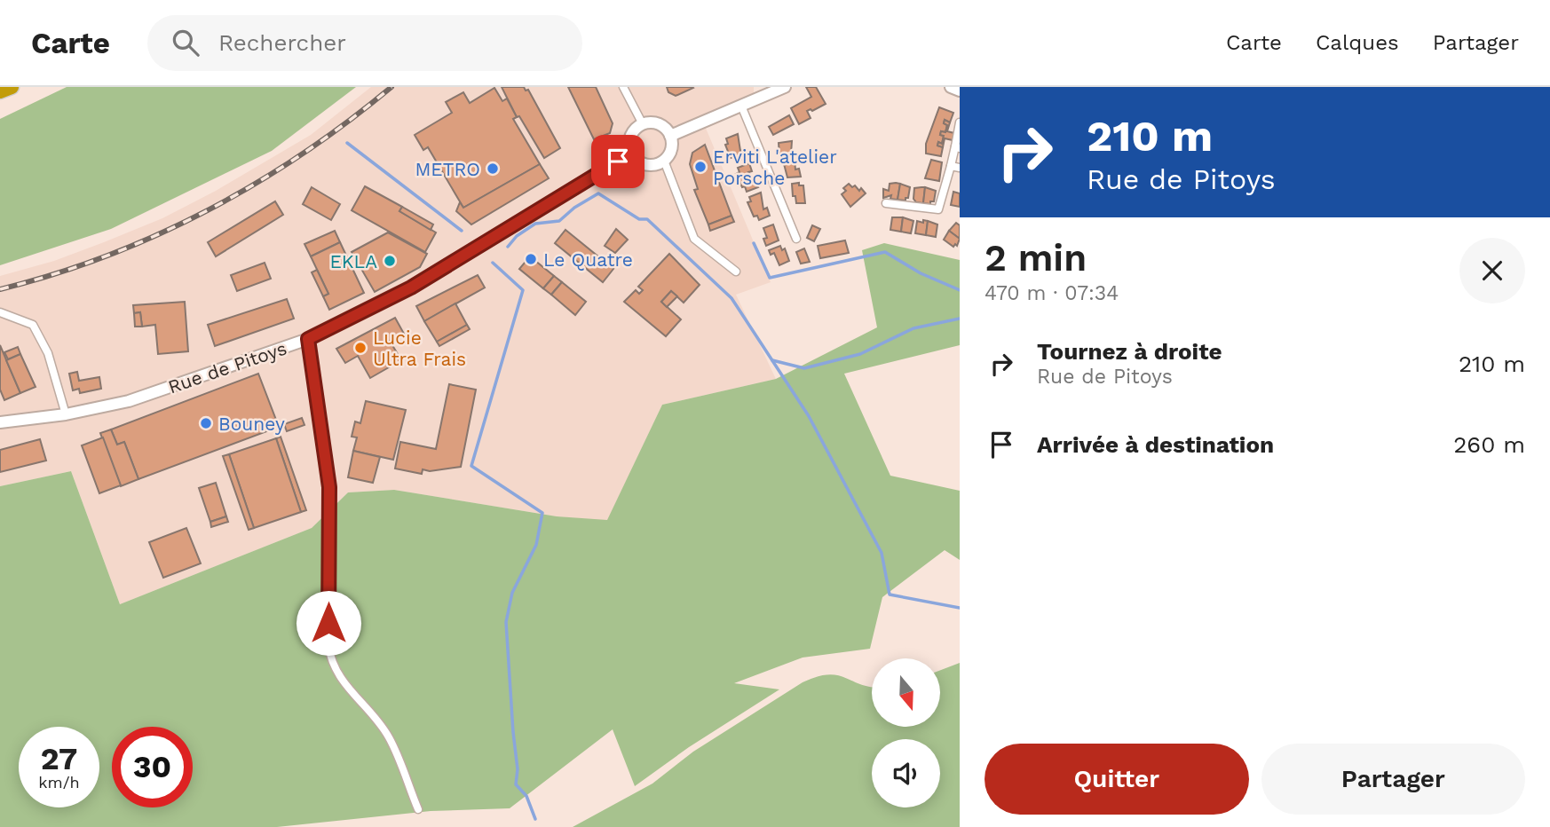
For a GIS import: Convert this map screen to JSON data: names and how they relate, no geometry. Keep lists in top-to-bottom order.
{
  "streets": {
    "street": ["Rue de Pitoys"]
  },
  "places": [
    "Erviti L'atelier Porsche",
    "METRO",
    "Le Quatre",
    "EKLA",
    "Lucie Ultra Frais",
    "Bouney"
  ],
  "north": "bottom",
  "page": {
    "header": "Carte",
    "search": "Rechercher",
    "nav": ["Carte", "Calques", "Partager"],
    "turn": ["210 m", "Rue de Pitoys"],
    "heading": ["2 min", "470 m · 07:34"],
    "list": [
      {
        "name": "Tournez à droite",
        "note": "Rue de Pitoys",
        "value": "210 m"
      },
      {
        "name": "Arrivée à destination",
        "value": "260 m"
      }
    ],
    "speed": "27 km/h",
    "limit": "30",
    "buttons": ["Quitter", "Partager"]
  }
}
